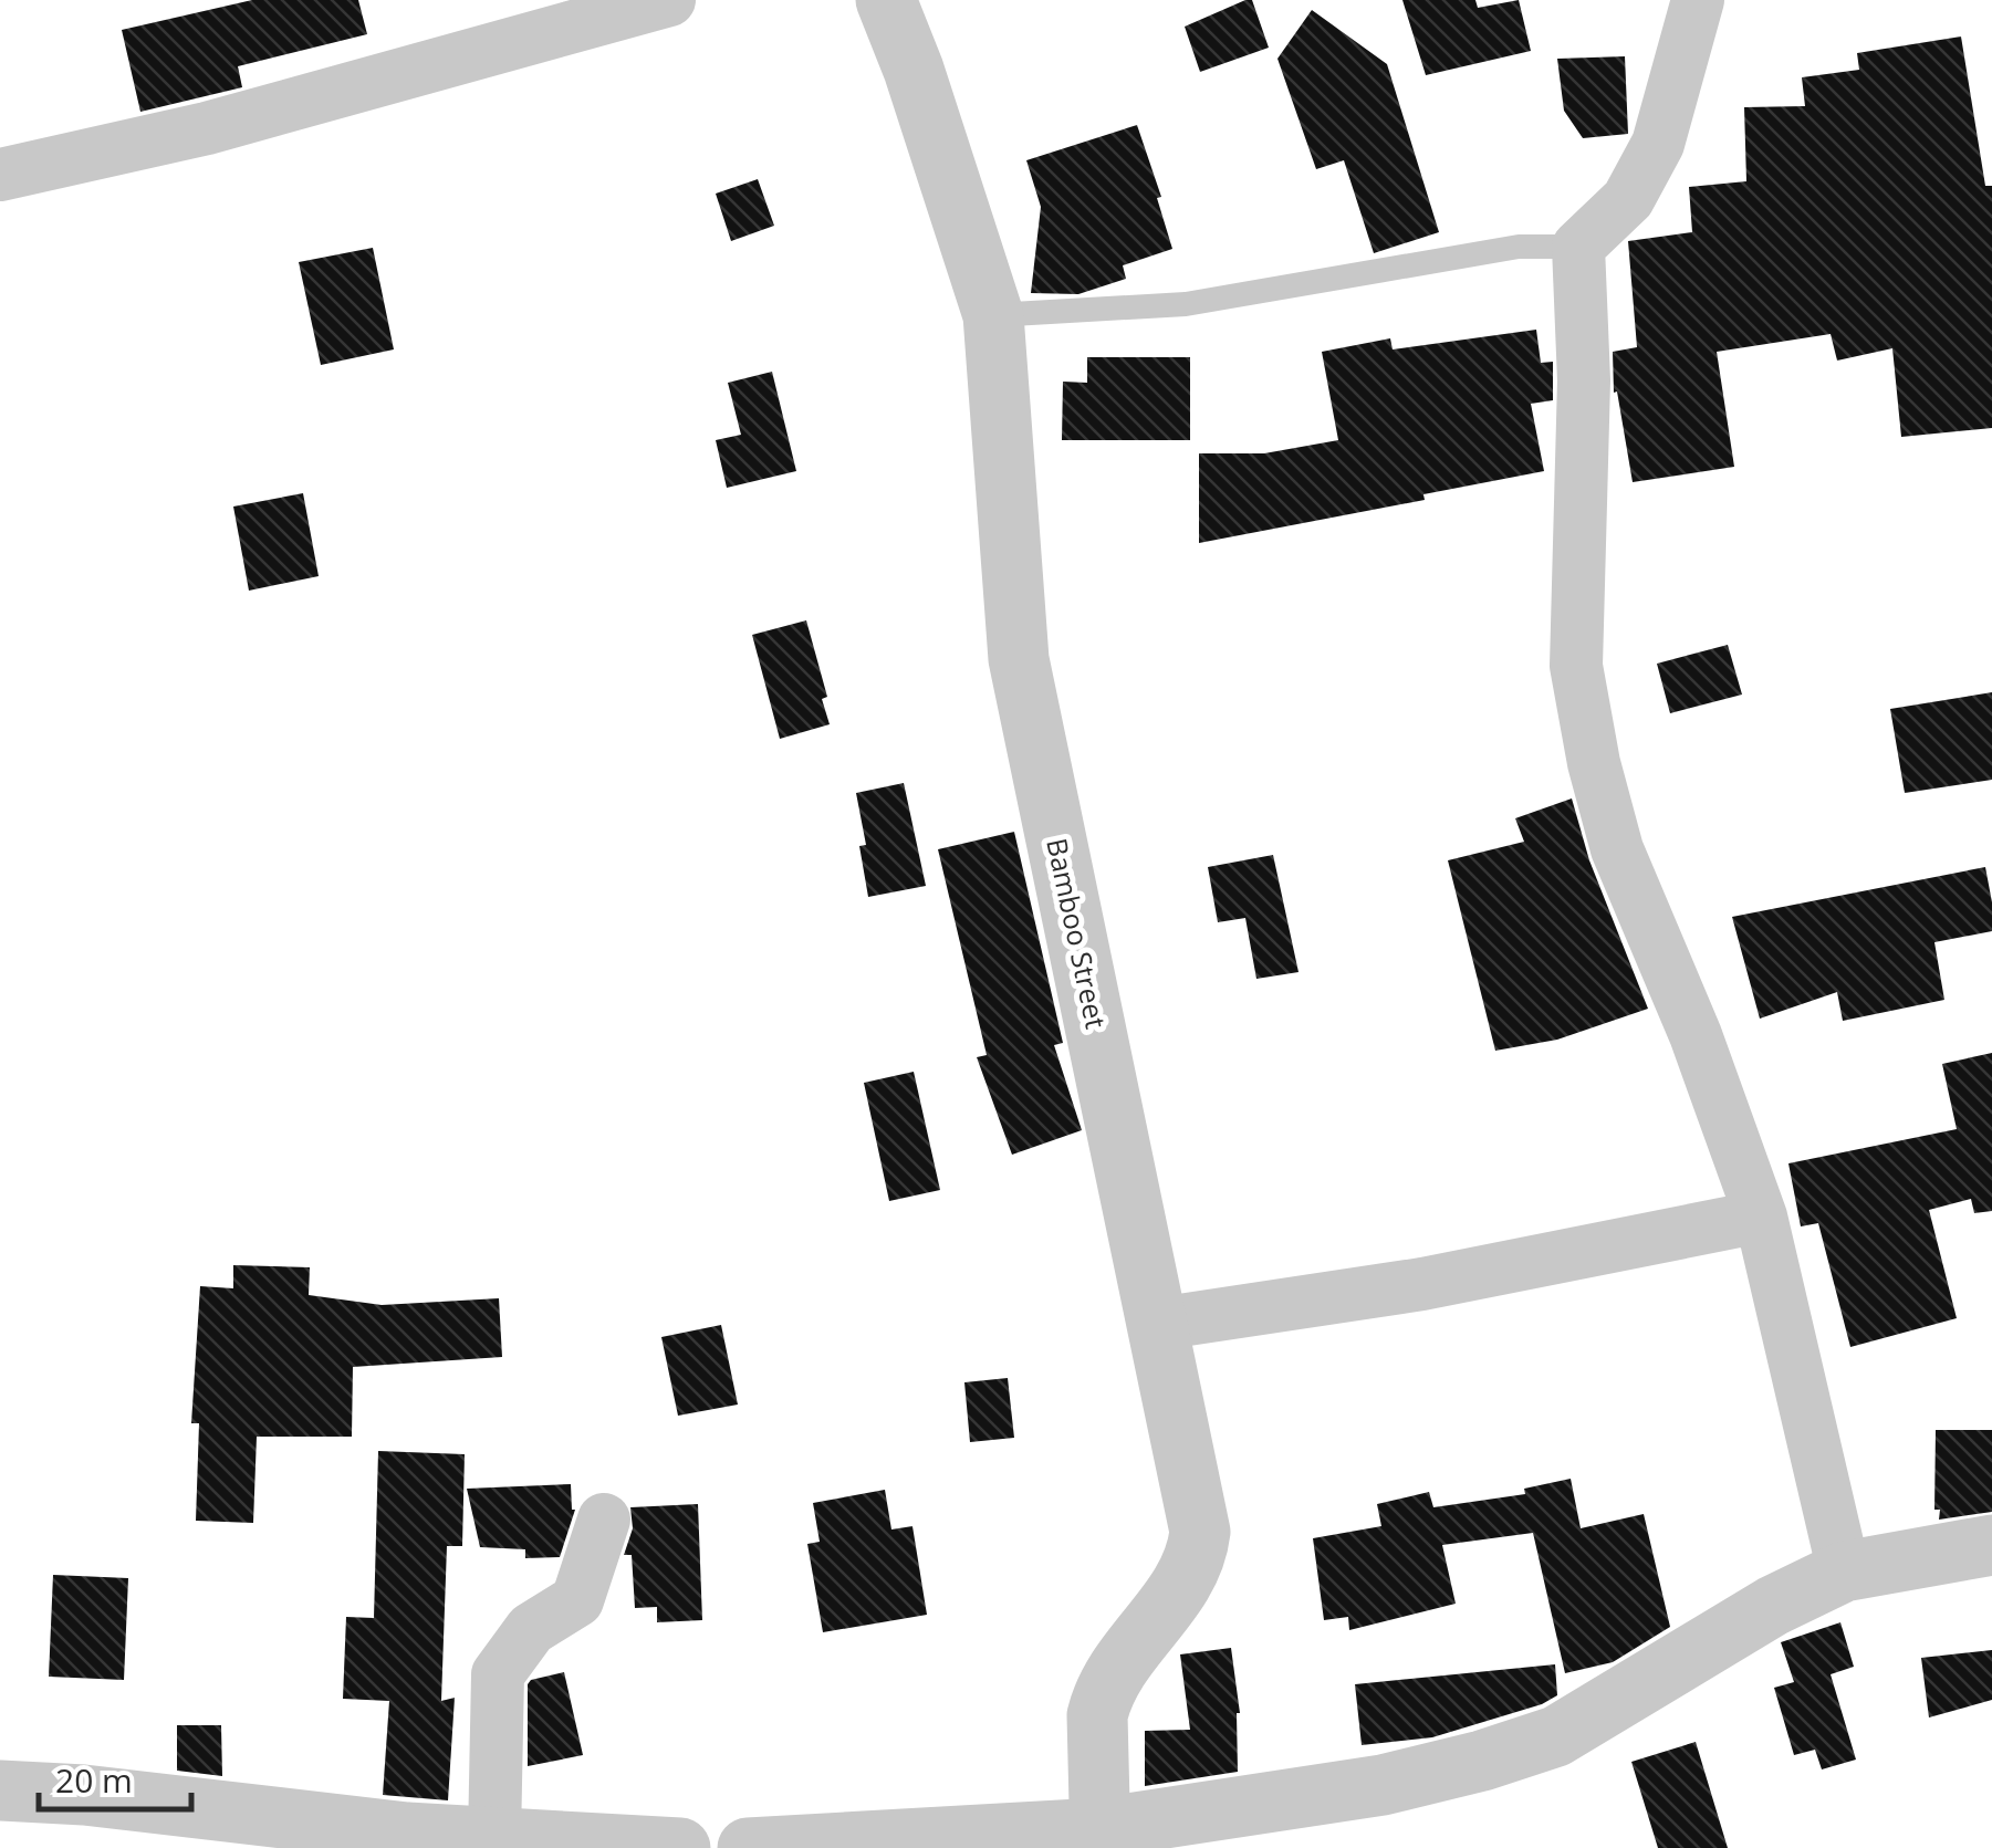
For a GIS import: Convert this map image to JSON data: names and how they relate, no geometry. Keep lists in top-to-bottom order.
{
  "streets": {
    "street": ["Bamboo Street"]
  },
  "scale_bar": "20 m"
}
